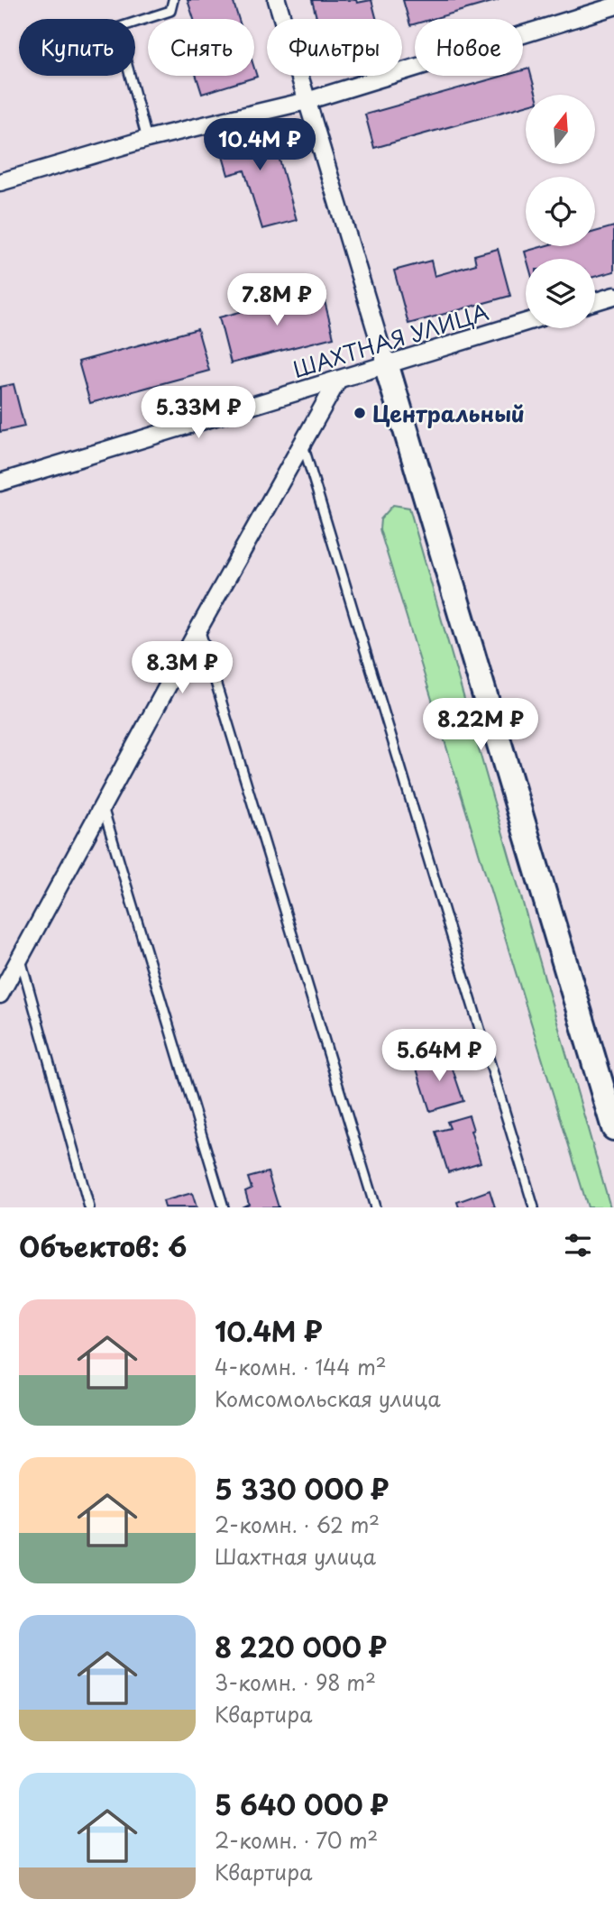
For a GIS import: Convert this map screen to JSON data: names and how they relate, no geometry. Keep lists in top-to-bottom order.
{
  "streets": {
    "street": ["ШАХТНАЯ УЛИЦА"]
  },
  "places": ["Центральный"],
  "north": "top",
  "page": {
    "chip": [
      "Купить",
      "Снять",
      "Фильтры",
      "Новое"
    ],
    "price": [
      "10.4M ₽",
      "7.8M ₽",
      "5.33M ₽",
      "8.3M ₽",
      "8.22M ₽",
      "5.64M ₽"
    ],
    "heading": "Объектов: 6",
    "list": [
      {
        "name": "10.4M ₽",
        "note": "4-комн. · 144 m² · Комсомольская улица"
      },
      {
        "name": "5 330 000 ₽",
        "note": "2-комн. · 62 m² · Шахтная улица"
      },
      {
        "name": "8 220 000 ₽",
        "note": "3-комн. · 98 m² · Квартира"
      },
      {
        "name": "5 640 000 ₽",
        "note": "2-комн. · 70 m² · Квартира"
      }
    ]
  }
}
